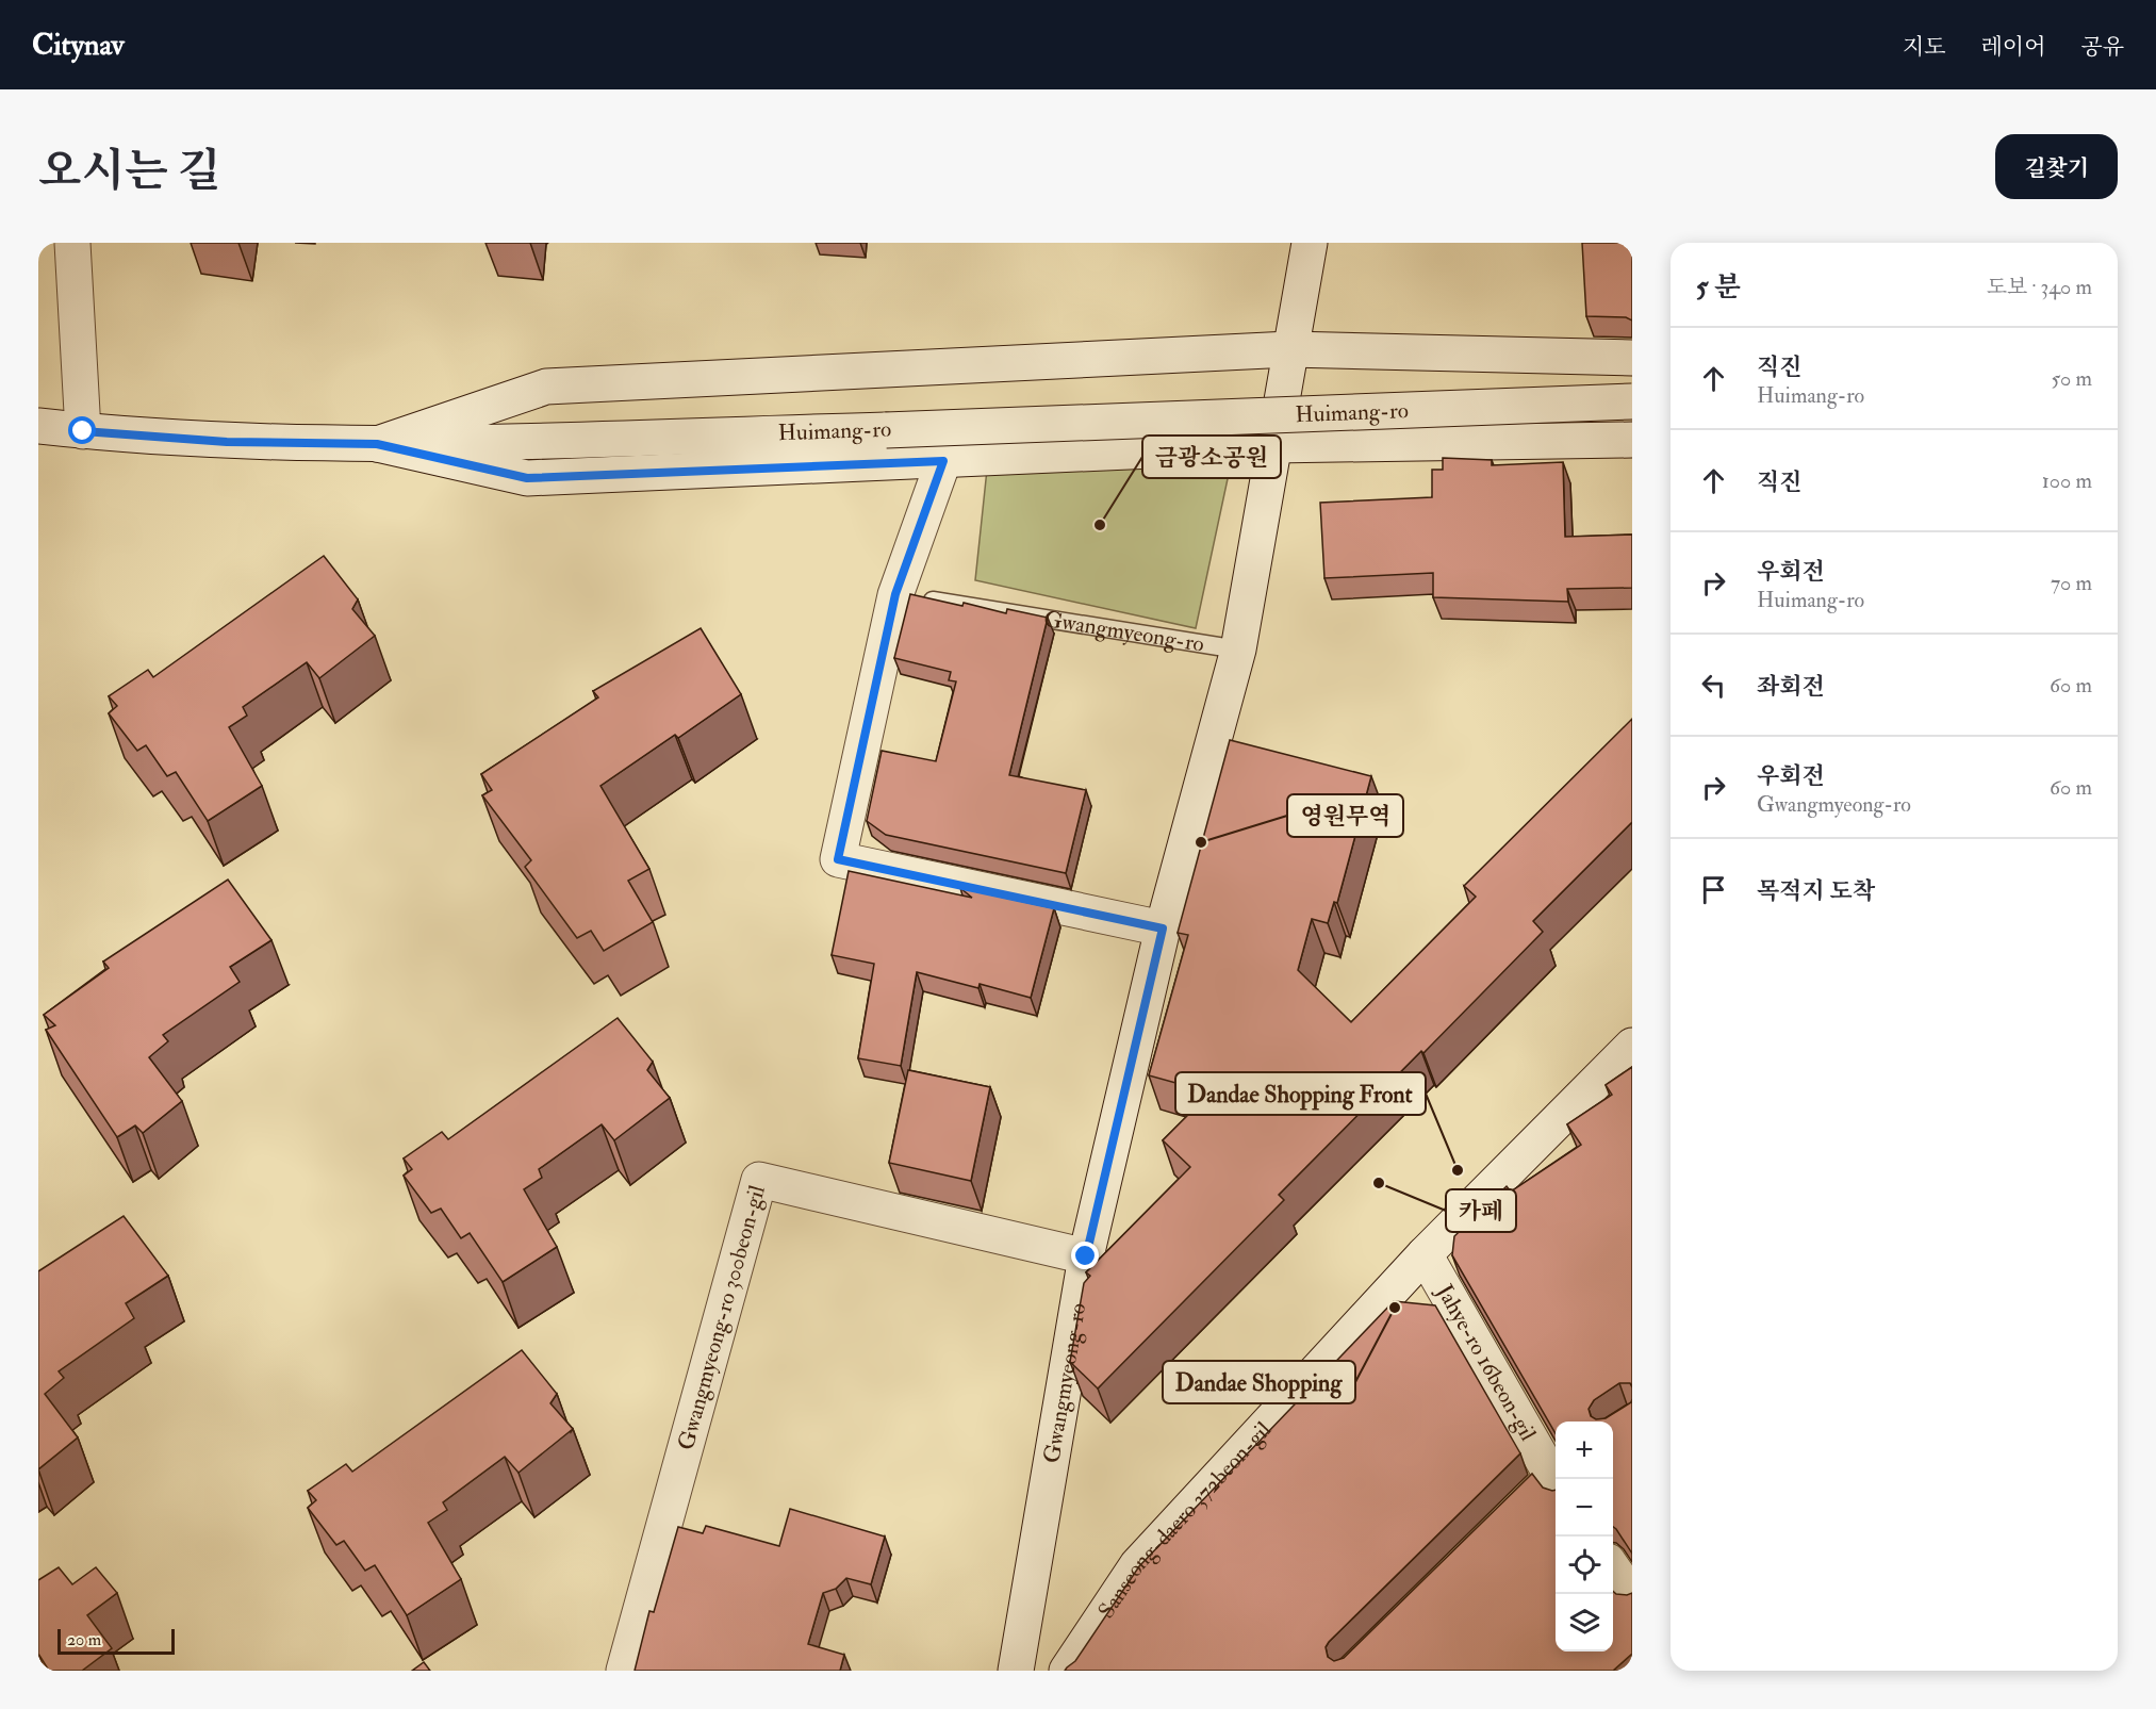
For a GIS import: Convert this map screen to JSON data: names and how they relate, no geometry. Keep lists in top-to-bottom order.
{
  "streets": {
    "main road": [
      "Huimang-ro",
      "Gwangmyeong-ro",
      "Gwangmyeong-ro 300beon-gil",
      "Jahye-ro 16beon-gil",
      "Sanseong-daero 372beon-gil"
    ]
  },
  "crossings": [
    ["Gwangmyeong-ro", "Gwangmyeong-ro 300beon-gil"],
    ["Jahye-ro 16beon-gil", "Sanseong-daero 372beon-gil"]
  ],
  "places": [
    "금광소공원",
    "영원무역",
    "Dandae Shopping Front",
    "카페",
    "Dandae Shopping"
  ],
  "scale_bar": "20 m",
  "page": {
    "header": "Citynav",
    "nav": ["지도", "레이어", "공유"],
    "title": "오시는 길",
    "buttons": "길찾기",
    "heading": ["5 분", "도보 · 340 m"],
    "list": [
      ["직진", "Huimang-ro", "50 m"],
      ["직진", "100 m"],
      ["우회전", "Huimang-ro", "70 m"],
      ["좌회전", "60 m"],
      ["우회전", "Gwangmyeong-ro", "60 m"],
      "목적지 도착"
    ],
    "map_buttons": ["+", "−"],
    "scale": "20 m"
  }
}
